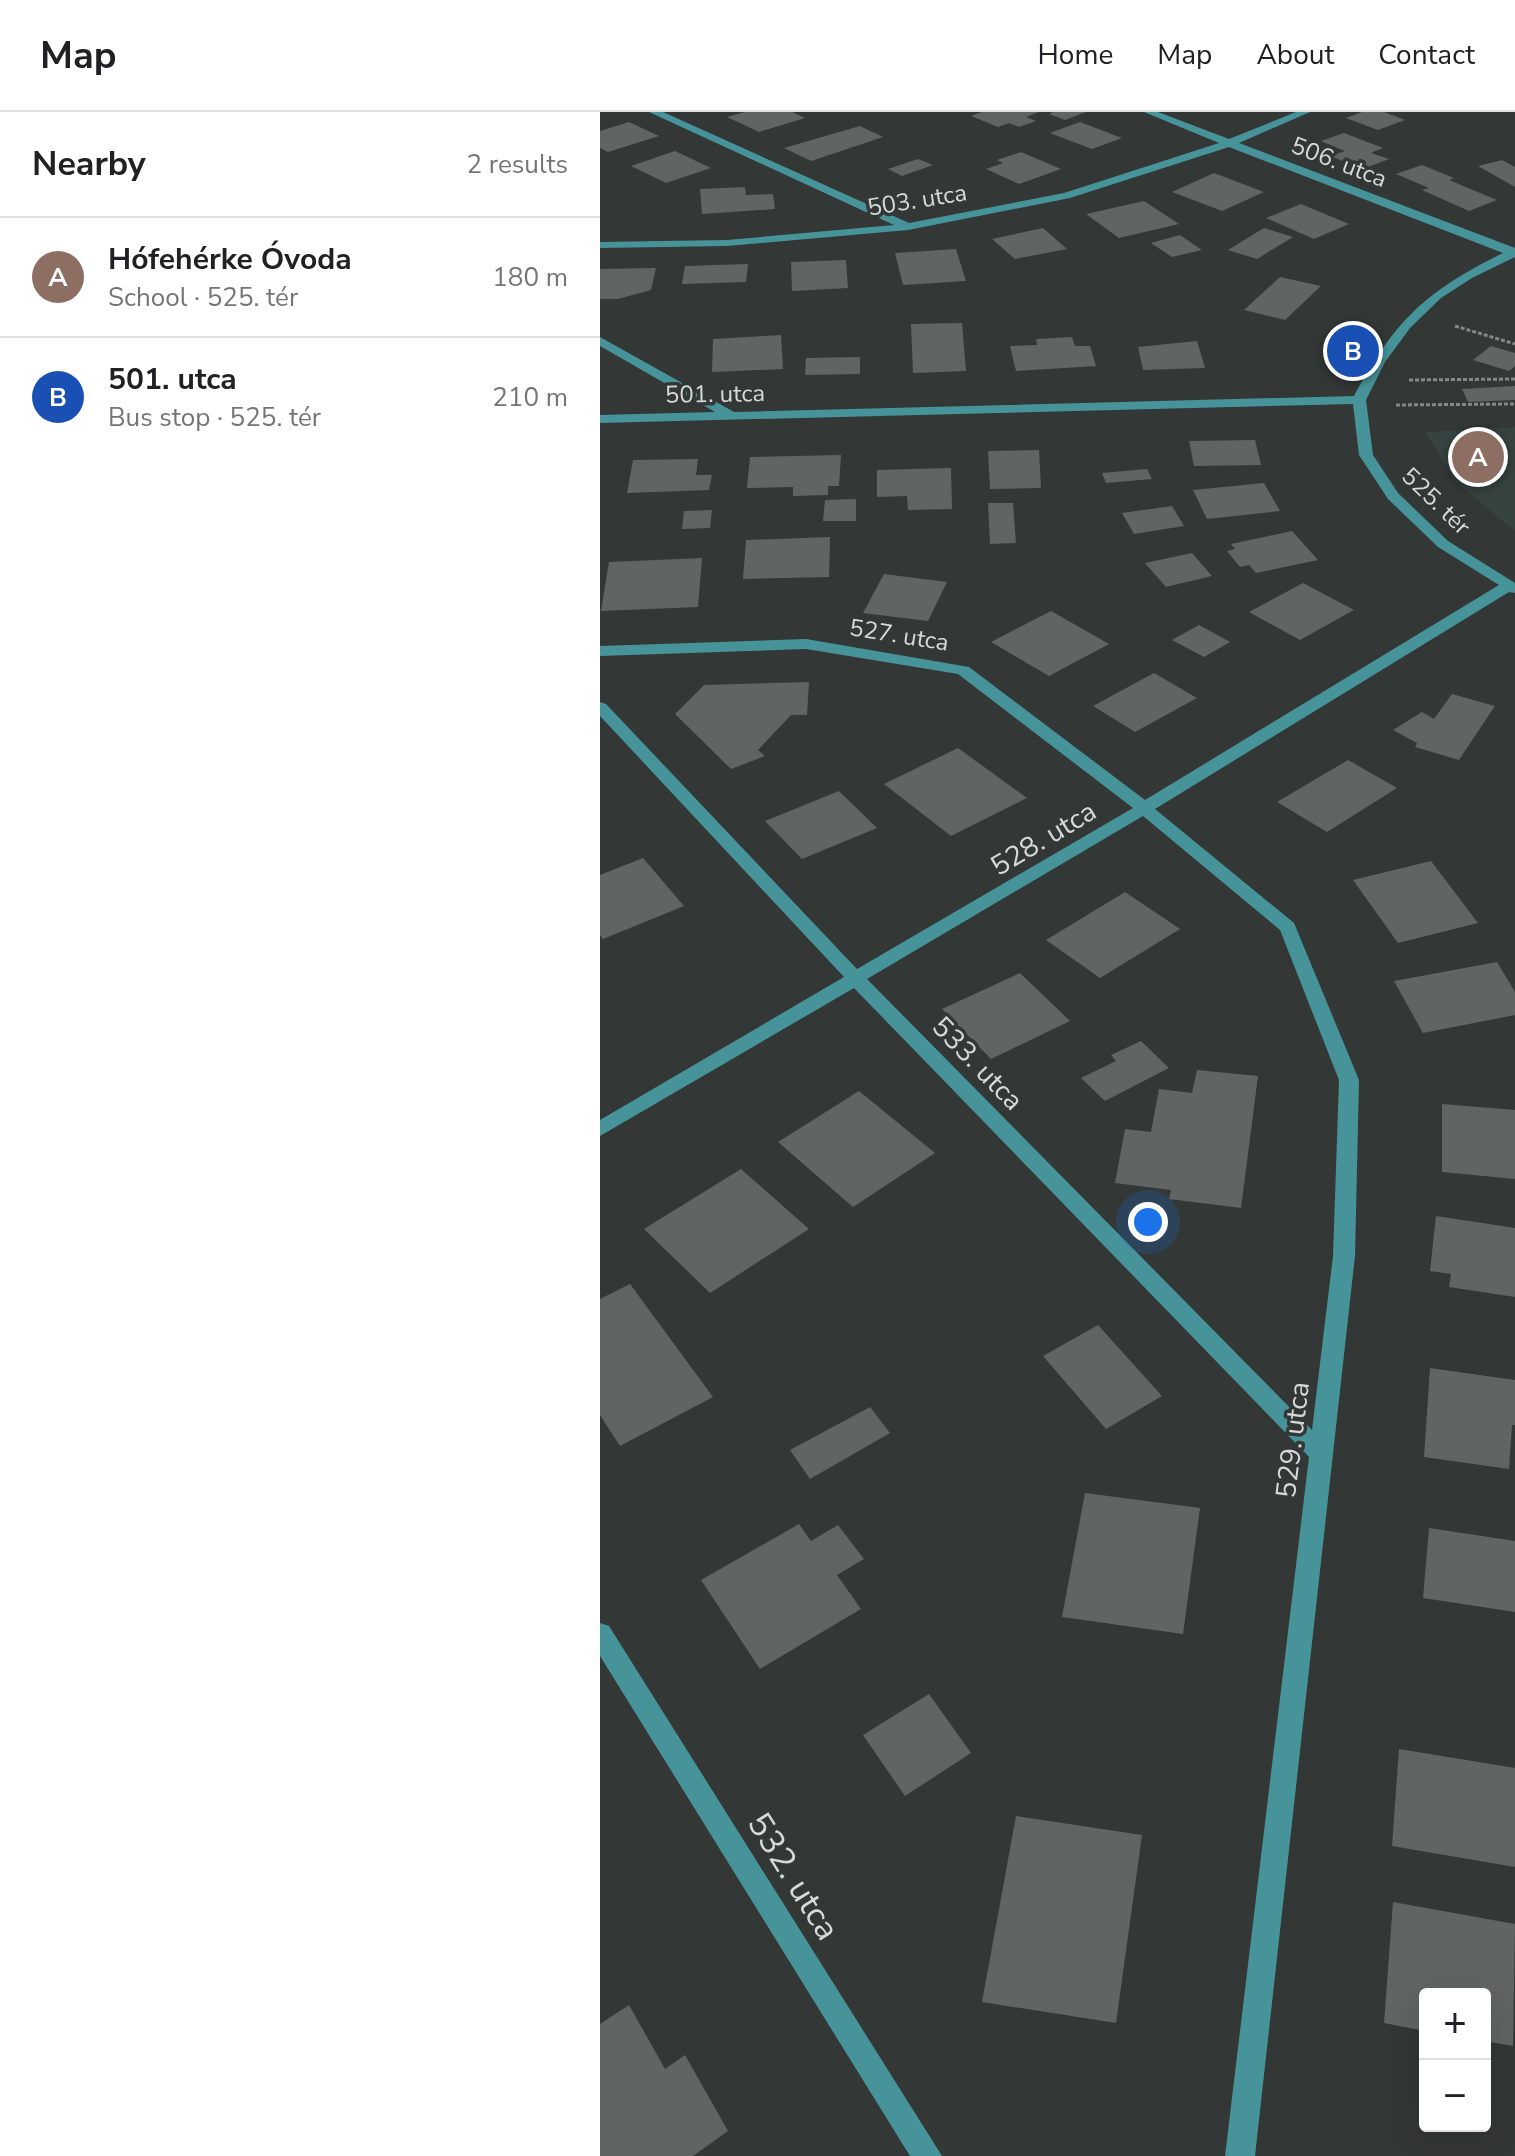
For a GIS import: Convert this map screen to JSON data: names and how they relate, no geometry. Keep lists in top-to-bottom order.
{
  "streets": {
    "street": [
      "506. utca",
      "503. utca",
      "501. utca",
      "525. tér",
      "527. utca",
      "528. utca",
      "533. utca",
      "529. utca",
      "532. utca"
    ]
  },
  "crossings": [
    ["506. utca", "503. utca"],
    ["501. utca", "525. tér"],
    ["525. tér", "528. utca"],
    ["527. utca", "528. utca"],
    ["527. utca", "529. utca"],
    ["528. utca", "533. utca"],
    ["528. utca", "529. utca"],
    ["533. utca", "529. utca"]
  ],
  "page": {
    "header": "Map",
    "nav": [
      "Home",
      "Map",
      "About",
      "Contact"
    ],
    "heading": ["Nearby", "2 results"],
    "list": [
      {
        "mark": "A",
        "name": "Hófehérke Óvoda",
        "note": "School · 525. tér",
        "value": "180 m"
      },
      {
        "mark": "B",
        "name": "501. utca",
        "note": "Bus stop · 525. tér",
        "value": "210 m"
      }
    ],
    "pins": ["B", "A"],
    "map_buttons": ["+", "−"]
  }
}
